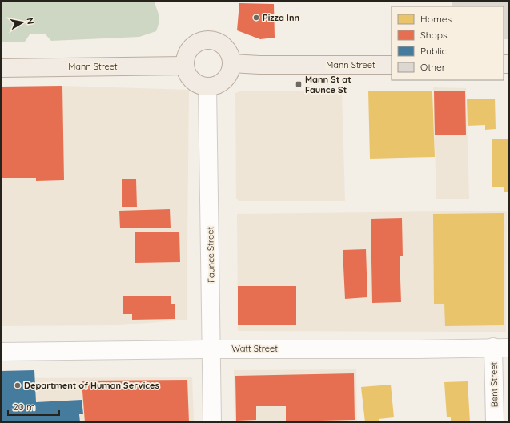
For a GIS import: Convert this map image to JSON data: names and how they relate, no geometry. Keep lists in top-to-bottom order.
{
  "streets": {
    "main road": ["Mann Street"],
    "street": ["Faunce Street", "Watt Street", "Bent Street"]
  },
  "crossings": [
    ["Mann Street", "Faunce Street"],
    ["Faunce Street", "Watt Street"],
    ["Watt Street", "Bent Street"]
  ],
  "places": {
    "other": ["Pizza Inn", "Department of Human Services"],
    "transit": ["Mann St at Faunce St"]
  },
  "legend": [
    "Homes",
    "Shops",
    "Public",
    "Other"
  ],
  "scale_bar": "20 m",
  "north": "right"
}
